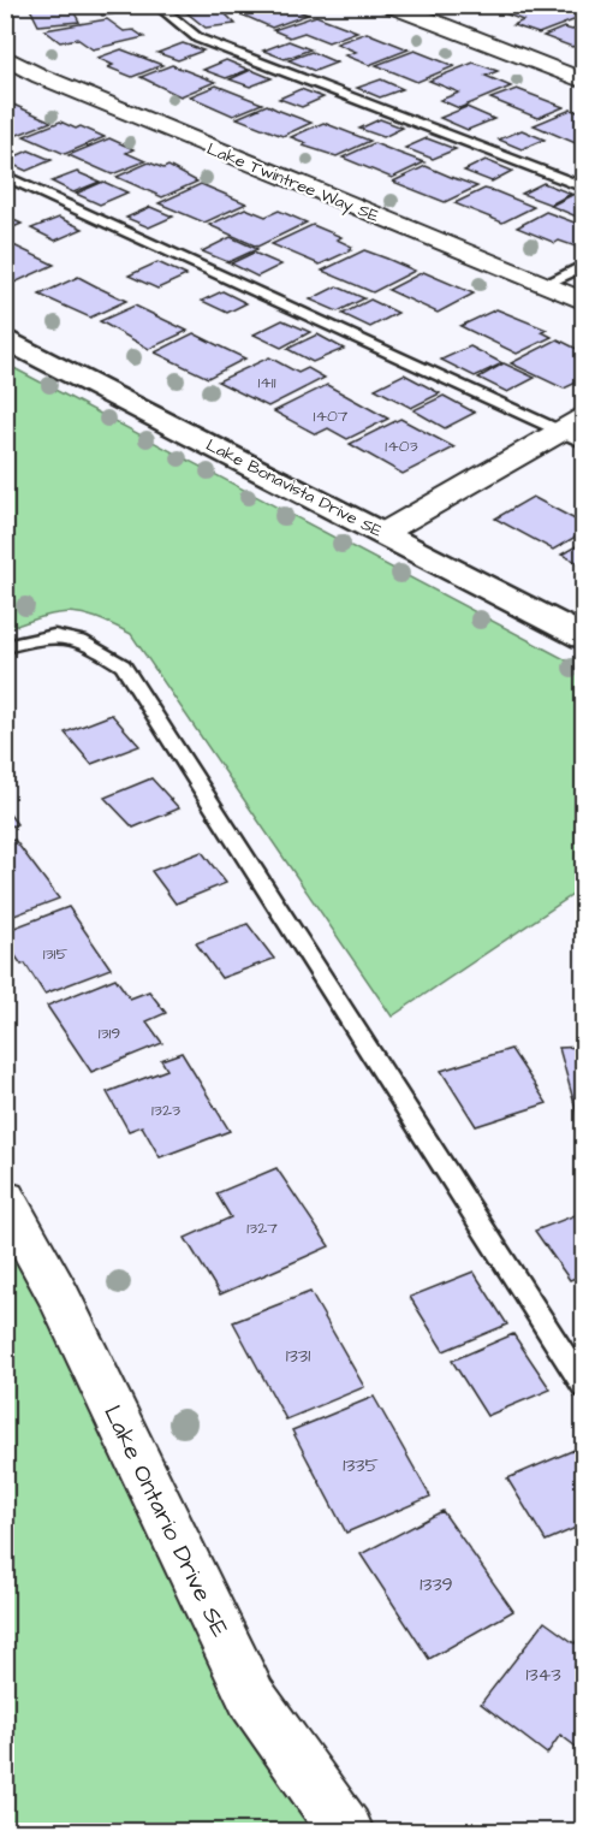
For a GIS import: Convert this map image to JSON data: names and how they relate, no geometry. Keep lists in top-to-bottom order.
{
  "streets": {
    "street": ["Lake Twintree Way SE", "Lake Bonavista Drive SE", "Lake Ontario Drive SE"]
  },
  "house_numbers": [
    "1411",
    "1407",
    "1403",
    "1315",
    "1319",
    "1323",
    "1327",
    "1331",
    "1335",
    "1339",
    "1343"
  ]
}
